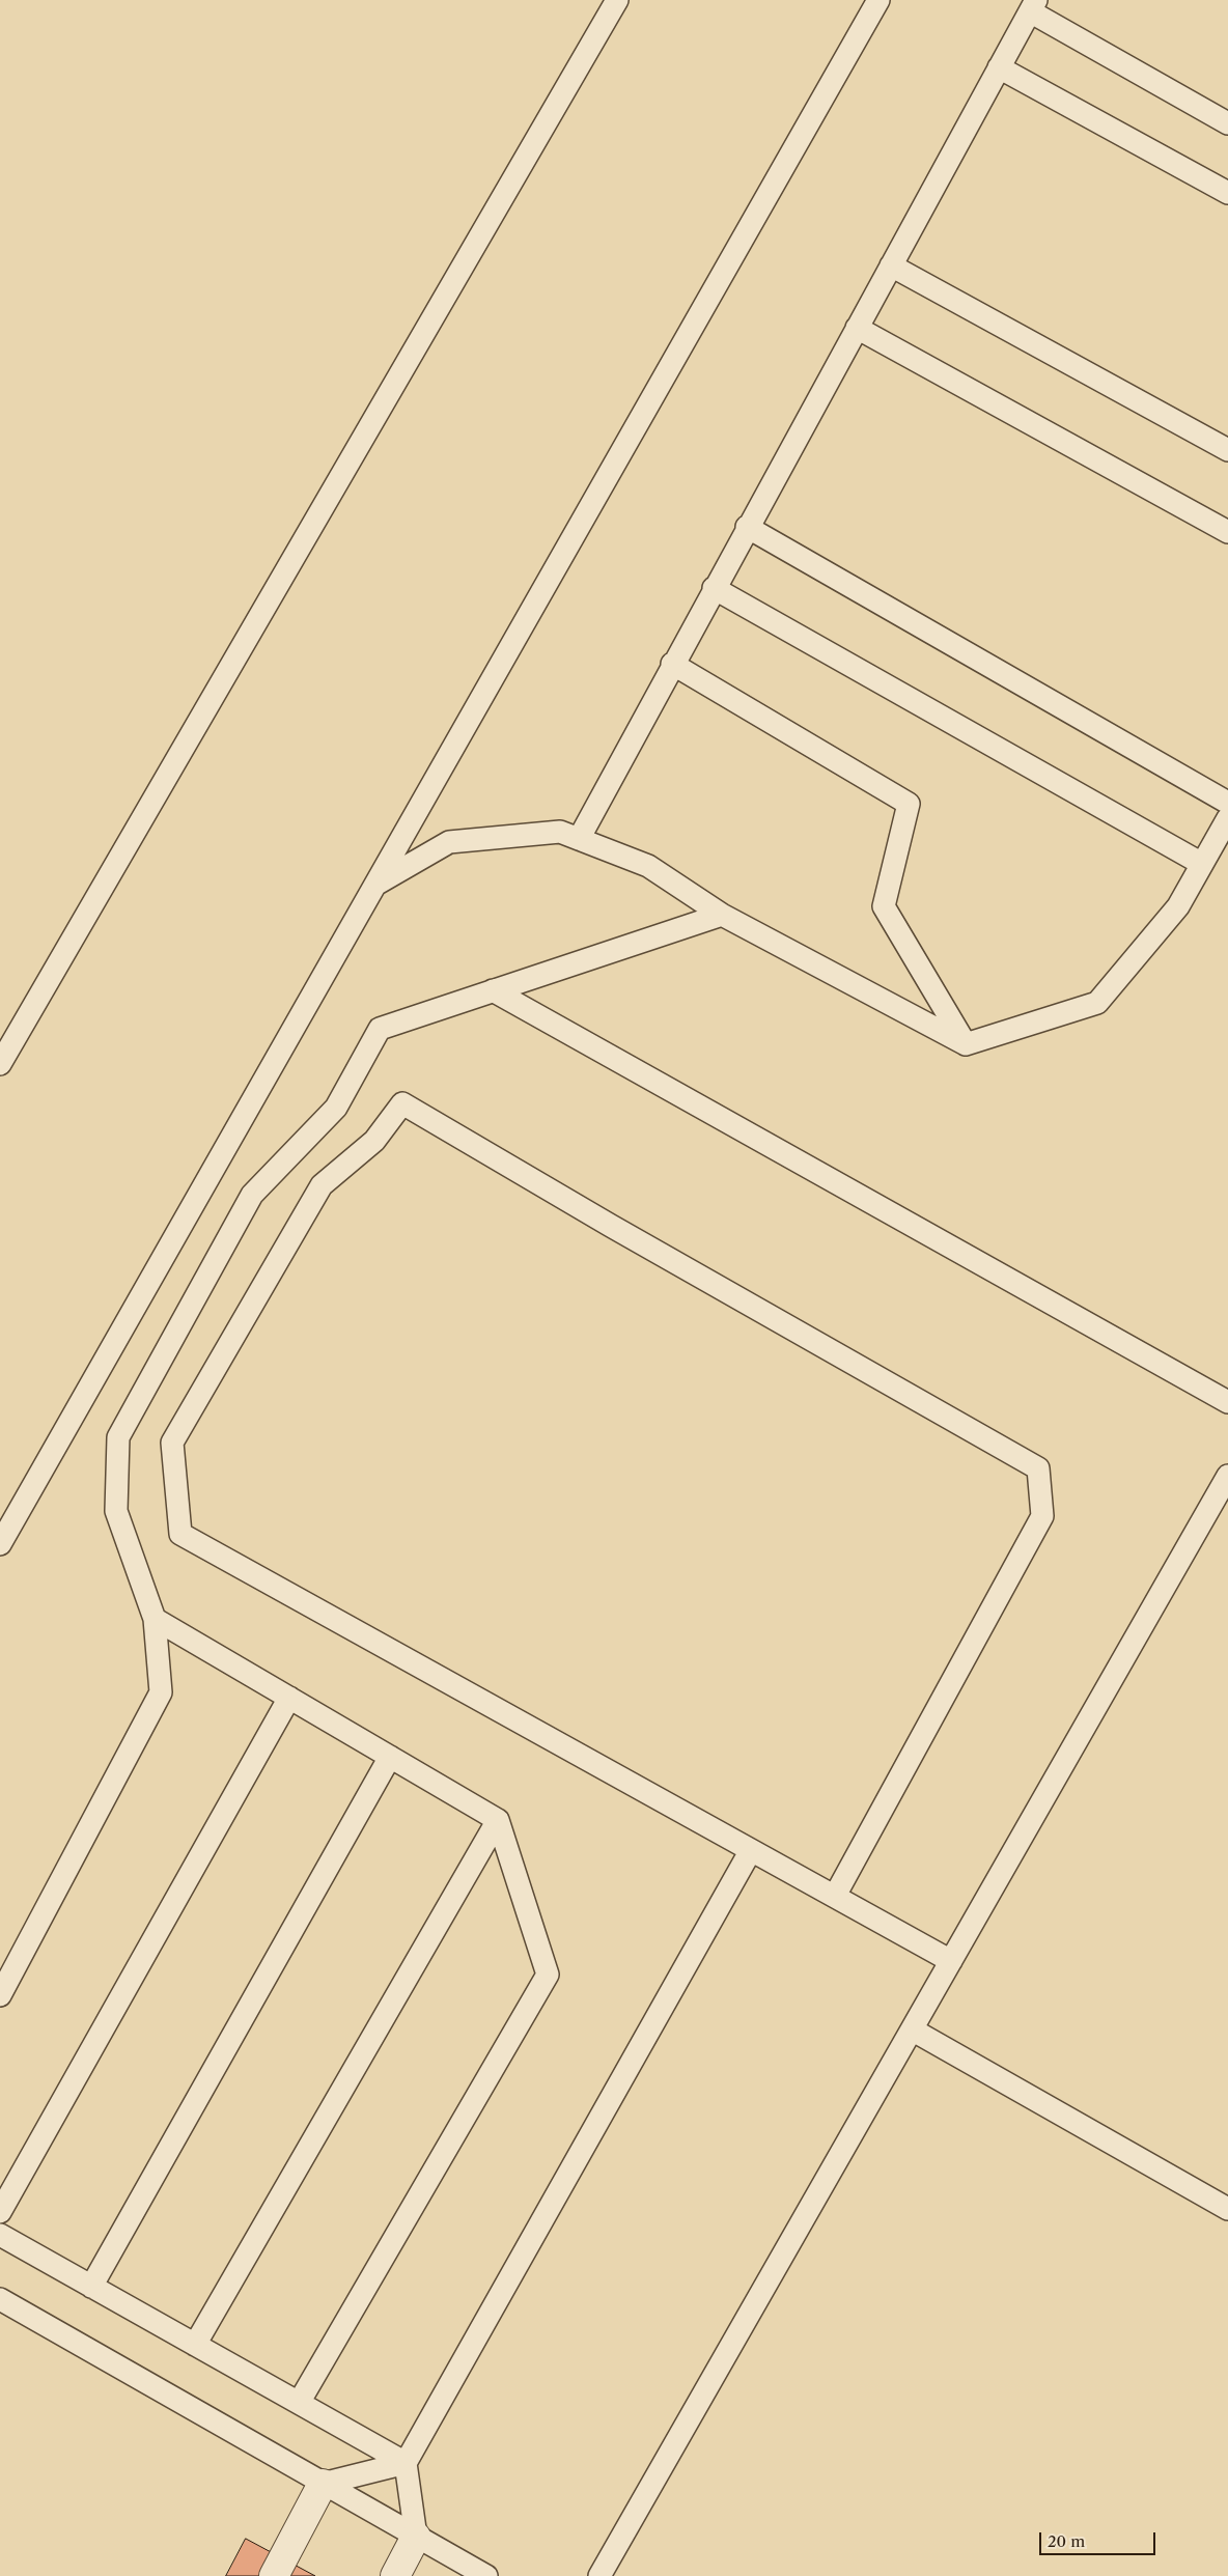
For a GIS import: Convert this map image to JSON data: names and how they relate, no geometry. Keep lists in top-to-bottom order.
{
  "scale_bar": "20 m"
}
